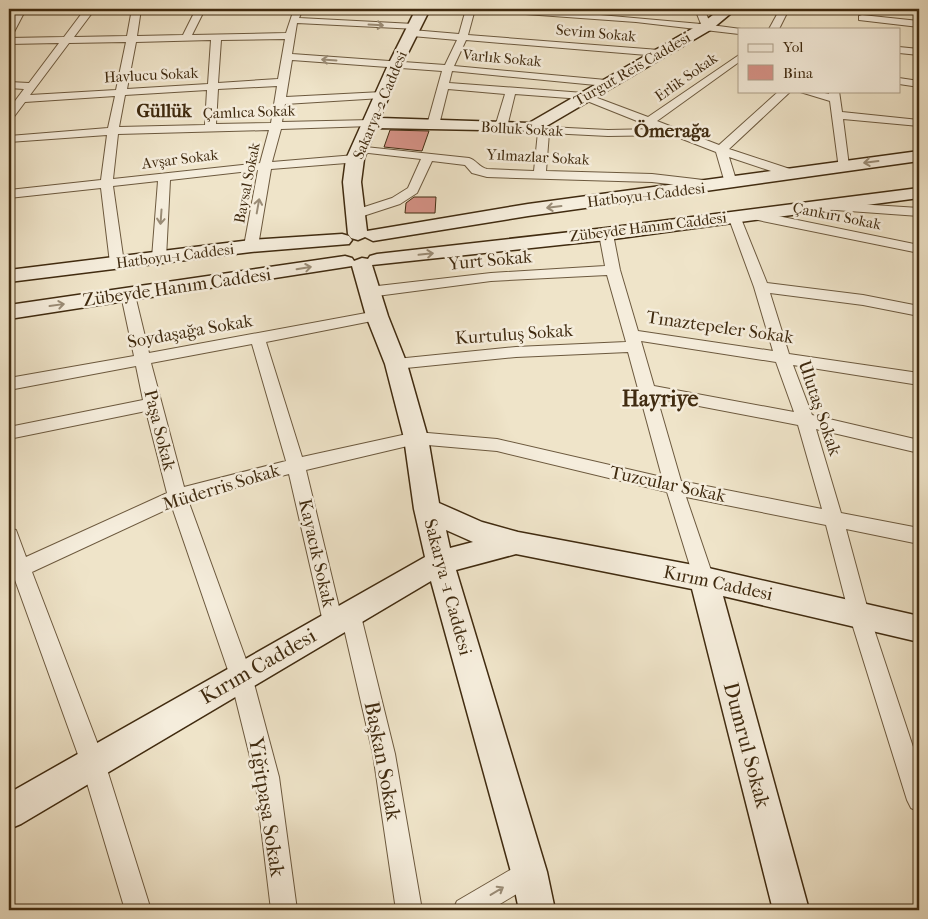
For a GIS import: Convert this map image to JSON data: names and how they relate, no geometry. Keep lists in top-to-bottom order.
{
  "streets": {
    "main road": [
      "Turgut Reis Caddesi",
      "Sakarya-2 Caddesi",
      "Bolluk Sokak",
      "Hatboyu-1 Caddesi",
      "Zübeyde Hanım Caddesi",
      "Kırım Caddesi",
      "Sakarya -1 Caddesi",
      "Dumrul Sokak"
    ],
    "street": [
      "Sevim Sokak",
      "Varlık Sokak",
      "Havlucu Sokak",
      "Erlik Sokak",
      "Çamlıca Sokak",
      "Yılmazlar Sokak",
      "Avşar Sokak",
      "Baysal Sokak",
      "Çankırı Sokak",
      "Yurt Sokak",
      "Tınaztepeler Sokak",
      "Soydaşağa Sokak",
      "Kurtuluş Sokak",
      "Ulutaş Sokak",
      "Paşa Sokak",
      "Tuzcular Sokak",
      "Müderris Sokak",
      "Kayacık Sokak",
      "Başkan Sokak",
      "Yiğitpaşa Sokak"
    ]
  },
  "crossings": [
    ["Sevim Sokak", "Turgut Reis Caddesi"],
    ["Sevim Sokak", "Sakarya-2 Caddesi"],
    ["Sevim Sokak", "Baysal Sokak"],
    ["Varlık Sokak", "Turgut Reis Caddesi"],
    ["Varlık Sokak", "Sakarya-2 Caddesi"],
    ["Varlık Sokak", "Baysal Sokak"],
    ["Turgut Reis Caddesi", "Bolluk Sokak"],
    ["Havlucu Sokak", "Baysal Sokak"],
    ["Sakarya-2 Caddesi", "Çamlıca Sokak"],
    ["Sakarya-2 Caddesi", "Bolluk Sokak"],
    ["Sakarya-2 Caddesi", "Yılmazlar Sokak"],
    ["Sakarya-2 Caddesi", "Avşar Sokak"],
    ["Sakarya-2 Caddesi", "Hatboyu-1 Caddesi"],
    ["Sakarya-2 Caddesi", "Sakarya -1 Caddesi"],
    ["Çamlıca Sokak", "Bolluk Sokak"],
    ["Çamlıca Sokak", "Baysal Sokak"],
    ["Yılmazlar Sokak", "Avşar Sokak"],
    ["Yılmazlar Sokak", "Hatboyu-1 Caddesi"],
    ["Avşar Sokak", "Baysal Sokak"],
    ["Baysal Sokak", "Hatboyu-1 Caddesi"],
    ["Hatboyu-1 Caddesi", "Sakarya -1 Caddesi"],
    ["Çankırı Sokak", "Zübeyde Hanım Caddesi"],
    ["Çankırı Sokak", "Ulutaş Sokak"],
    ["Zübeyde Hanım Caddesi", "Ulutaş Sokak"],
    ["Zübeyde Hanım Caddesi", "Paşa Sokak"],
    ["Zübeyde Hanım Caddesi", "Sakarya -1 Caddesi"],
    ["Yurt Sokak", "Soydaşağa Sokak"],
    ["Yurt Sokak", "Sakarya -1 Caddesi"],
    ["Tınaztepeler Sokak", "Kurtuluş Sokak"],
    ["Tınaztepeler Sokak", "Ulutaş Sokak"],
    ["Soydaşağa Sokak", "Paşa Sokak"],
    ["Soydaşağa Sokak", "Kayacık Sokak"],
    ["Soydaşağa Sokak", "Sakarya -1 Caddesi"],
    ["Kurtuluş Sokak", "Sakarya -1 Caddesi"],
    ["Ulutaş Sokak", "Tuzcular Sokak"],
    ["Ulutaş Sokak", "Kırım Caddesi"],
    ["Paşa Sokak", "Müderris Sokak"],
    ["Paşa Sokak", "Kırım Caddesi"],
    ["Paşa Sokak", "Yiğitpaşa Sokak"],
    ["Tuzcular Sokak", "Müderris Sokak"],
    ["Tuzcular Sokak", "Sakarya -1 Caddesi"],
    ["Müderris Sokak", "Kayacık Sokak"],
    ["Müderris Sokak", "Sakarya -1 Caddesi"],
    ["Kayacık Sokak", "Kırım Caddesi"],
    ["Kayacık Sokak", "Başkan Sokak"],
    ["Kırım Caddesi", "Sakarya -1 Caddesi"],
    ["Kırım Caddesi", "Dumrul Sokak"],
    ["Kırım Caddesi", "Başkan Sokak"],
    ["Kırım Caddesi", "Yiğitpaşa Sokak"]
  ],
  "one_way": ["Hatboyu-1 Caddesi", "Zübeyde Hanım Caddesi"],
  "districts": ["Güllük", "Ömerağa", "Hayriye"],
  "legend": ["Yol", "Bina"]
}
